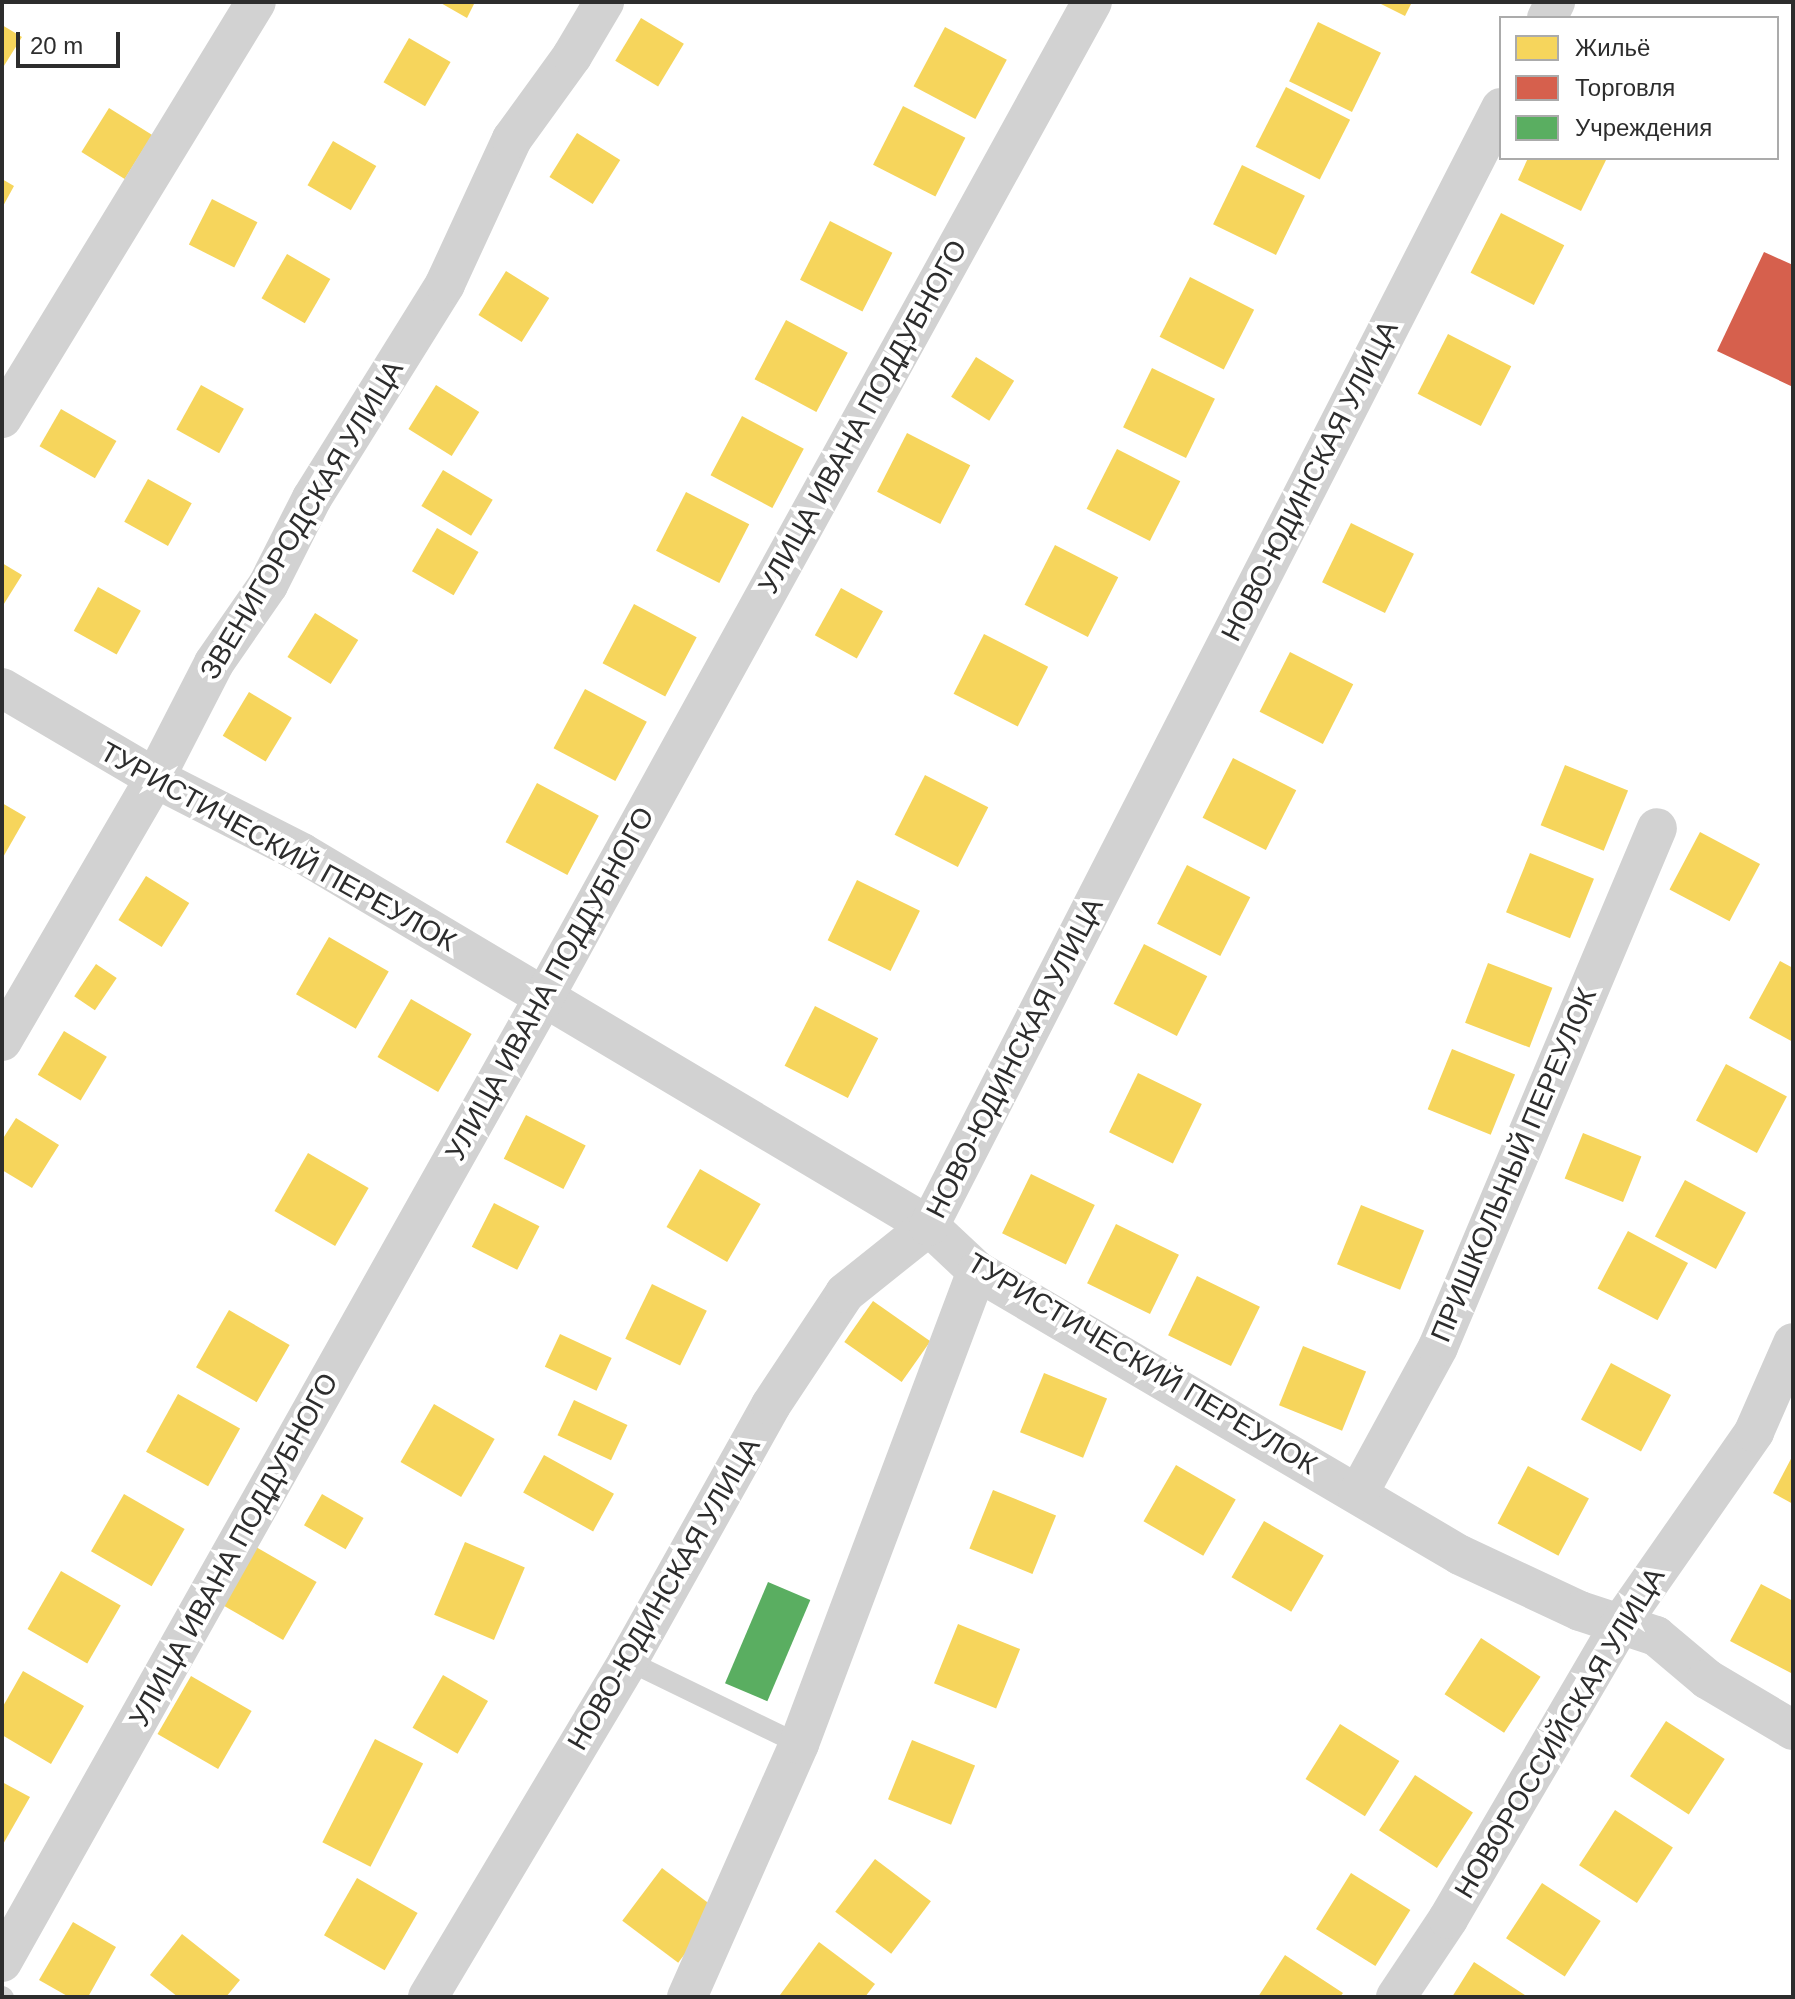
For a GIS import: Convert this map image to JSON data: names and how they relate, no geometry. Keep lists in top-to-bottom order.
{
  "streets": {
    "street": [
      "УЛИЦА ИВАНА ПОДДУБНОГО",
      "НОВО-ЮДИНСКАЯ УЛИЦА",
      "ЗВЕНИГОРОДСКАЯ УЛИЦА",
      "ТУРИСТИЧЕСКИЙ ПЕРЕУЛОК",
      "ПРИШКОЛЬНЫЙ ПЕРЕУЛОК",
      "НОВОРОССИЙСКАЯ УЛИЦА"
    ]
  },
  "crossings": [
    ["УЛИЦА ИВАНА ПОДДУБНОГО", "ТУРИСТИЧЕСКИЙ ПЕРЕУЛОК"],
    ["НОВО-ЮДИНСКАЯ УЛИЦА", "ТУРИСТИЧЕСКИЙ ПЕРЕУЛОК"],
    ["ЗВЕНИГОРОДСКАЯ УЛИЦА", "ТУРИСТИЧЕСКИЙ ПЕРЕУЛОК"],
    ["ТУРИСТИЧЕСКИЙ ПЕРЕУЛОК", "ПРИШКОЛЬНЫЙ ПЕРЕУЛОК"],
    ["ТУРИСТИЧЕСКИЙ ПЕРЕУЛОК", "НОВОРОССИЙСКАЯ УЛИЦА"]
  ],
  "legend": ["Жильё", "Торговля", "Учреждения"],
  "scale_bar": "20 m"
}
